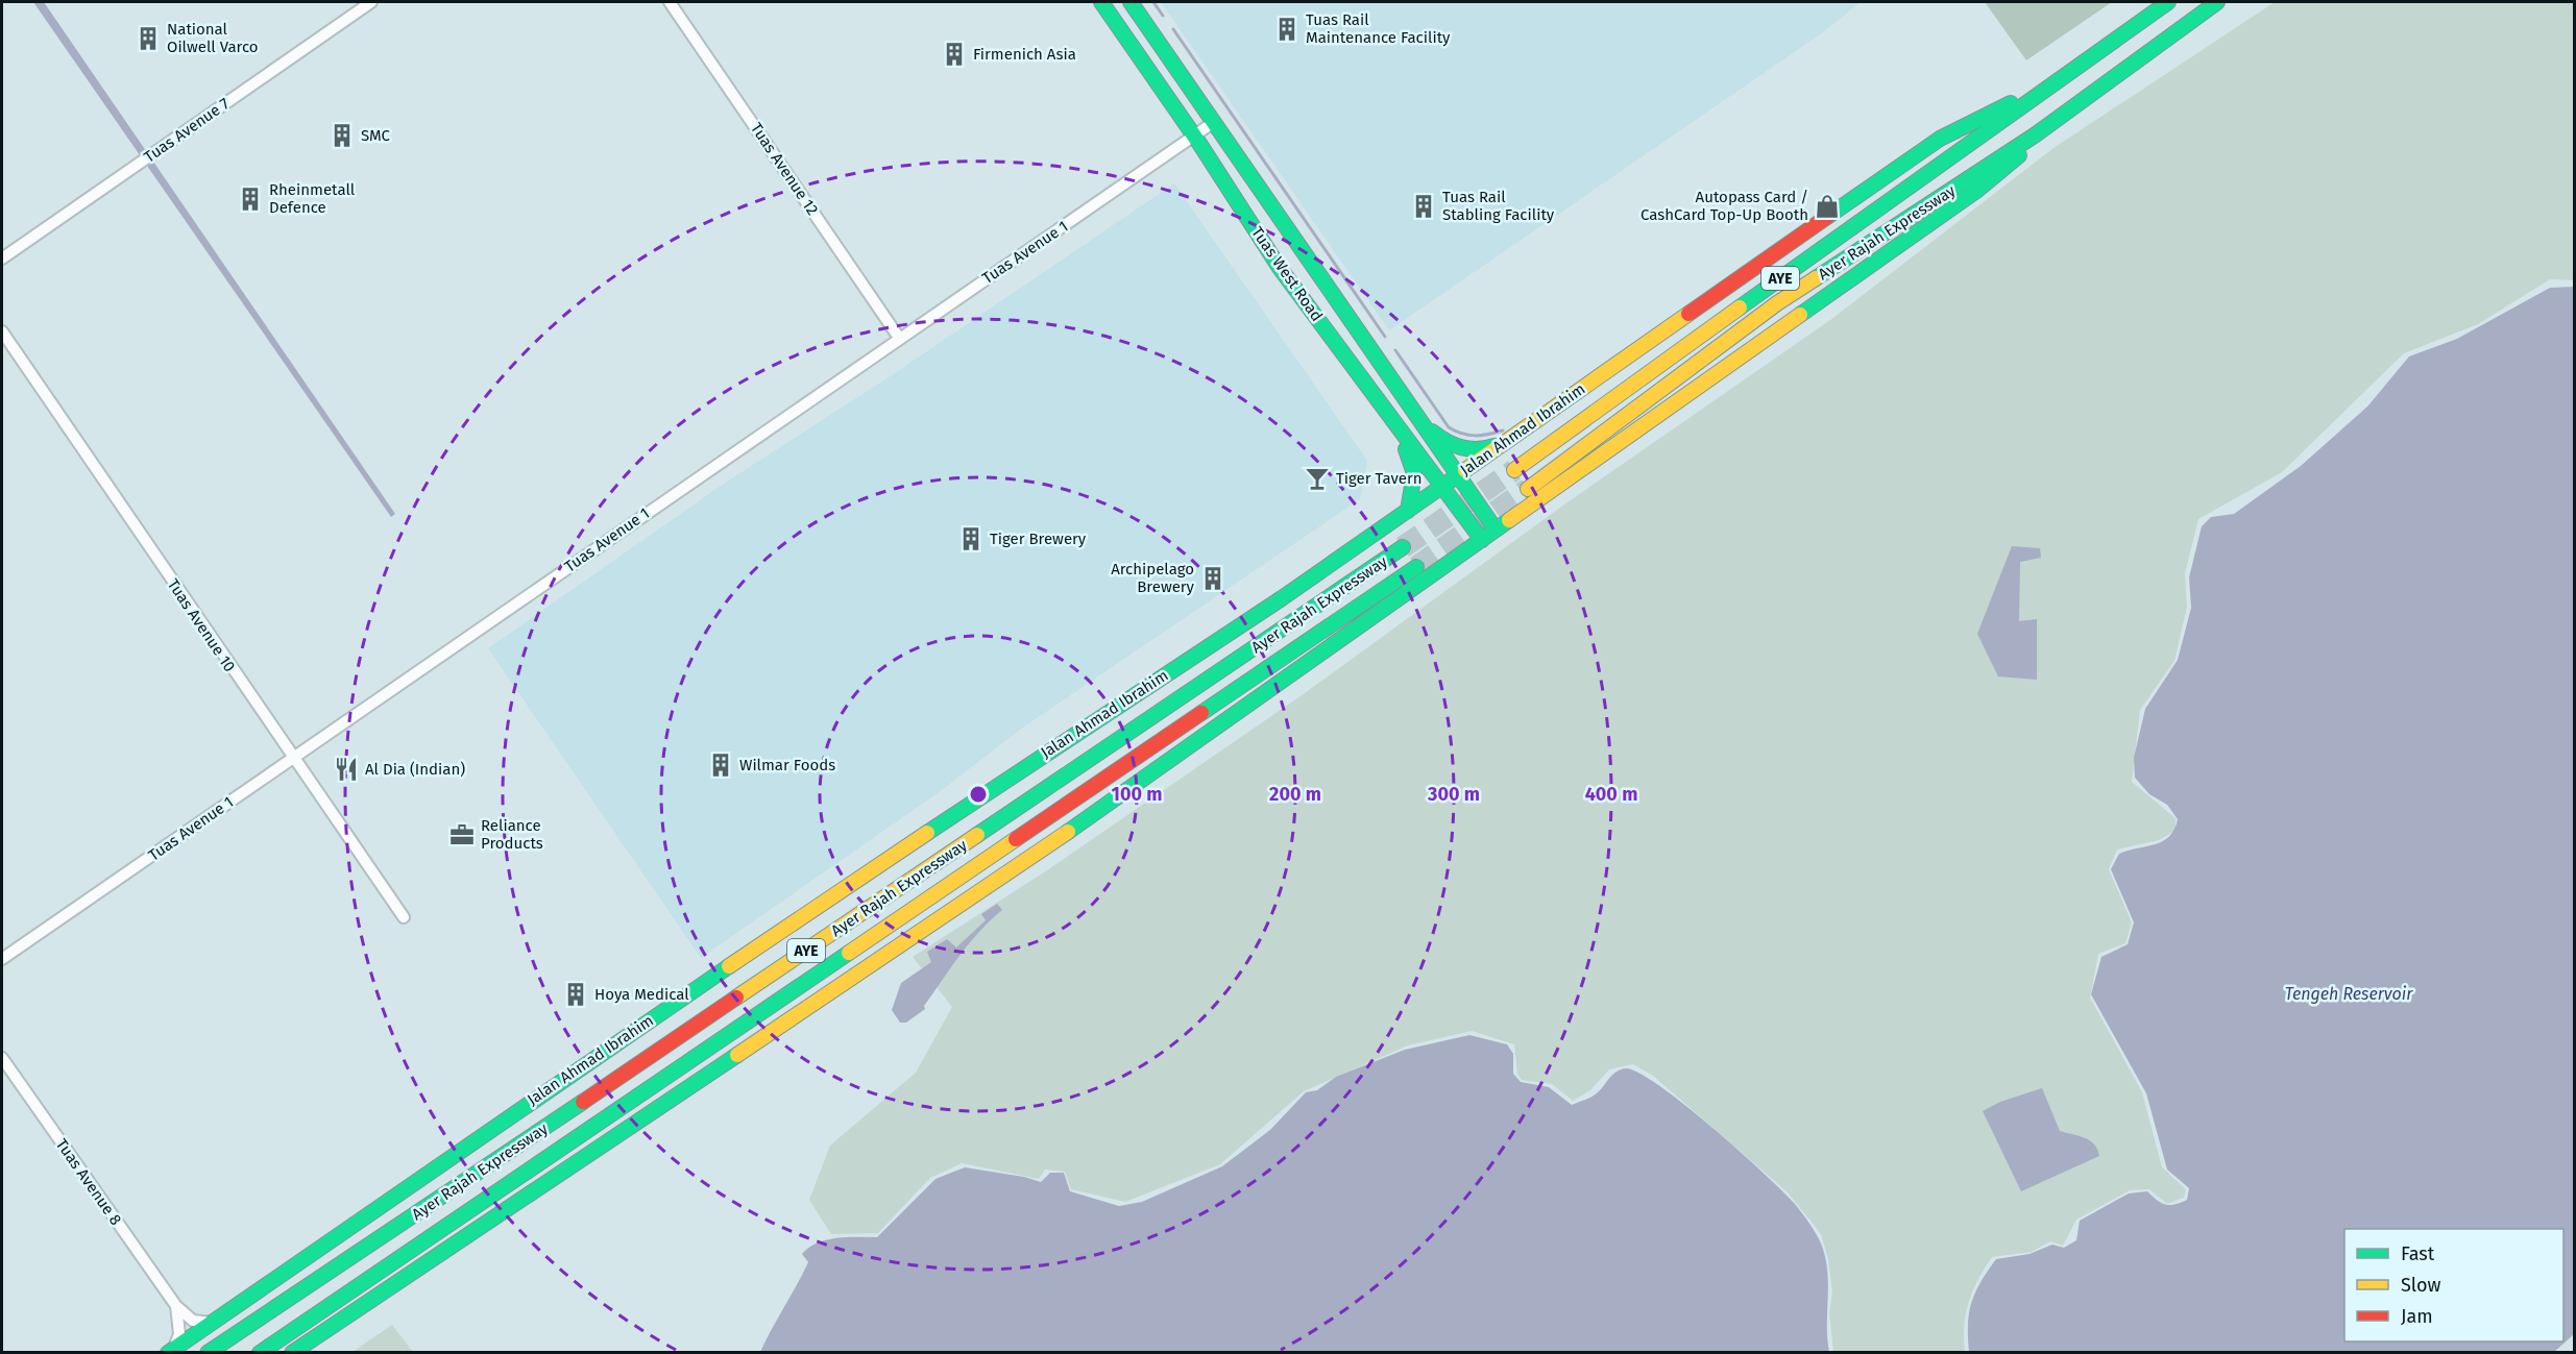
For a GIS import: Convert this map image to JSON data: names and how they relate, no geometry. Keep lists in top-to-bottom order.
{
  "streets": {
    "main road": [
      "Ayer Rajah Expressway",
      "Tuas West Road",
      "AYE",
      "Jalan Ahmad Ibrahim"
    ],
    "street": [
      "Tuas Avenue 7",
      "Tuas Avenue 12",
      "Tuas Avenue 1",
      "Tuas Avenue 10",
      "Tuas Avenue 8"
    ]
  },
  "crossings": [
    ["Tuas Avenue 12", "Tuas Avenue 1"],
    ["Ayer Rajah Expressway", "Jalan Ahmad Ibrahim"],
    ["Tuas Avenue 1", "Tuas West Road"],
    ["Tuas Avenue 1", "Tuas Avenue 10"],
    ["Tuas West Road", "Jalan Ahmad Ibrahim"],
    ["Jalan Ahmad Ibrahim", "Tuas Avenue 8"]
  ],
  "water": ["Tengeh Reservoir"],
  "places": {
    "building": [
      "Tuas Rail Maintenance Facility",
      "National Oilwell Varco",
      "Firmenich Asia",
      "SMC",
      "Rheinmetall Defence",
      "Tuas Rail Stabling Facility",
      "Tiger Brewery",
      "Archipelago Brewery",
      "Wilmar Foods",
      "Hoya Medical"
    ],
    "shop": ["Autopass Card / CashCard Top-Up Booth"],
    "bar": ["Tiger Tavern"],
    "restaurant": ["Al Dia (Indian)"],
    "office": ["Reliance Products"]
  },
  "legend": ["Fast", "Slow", "Jam"],
  "rings": [
    "100 m",
    "200 m",
    "300 m",
    "400 m"
  ]
}
